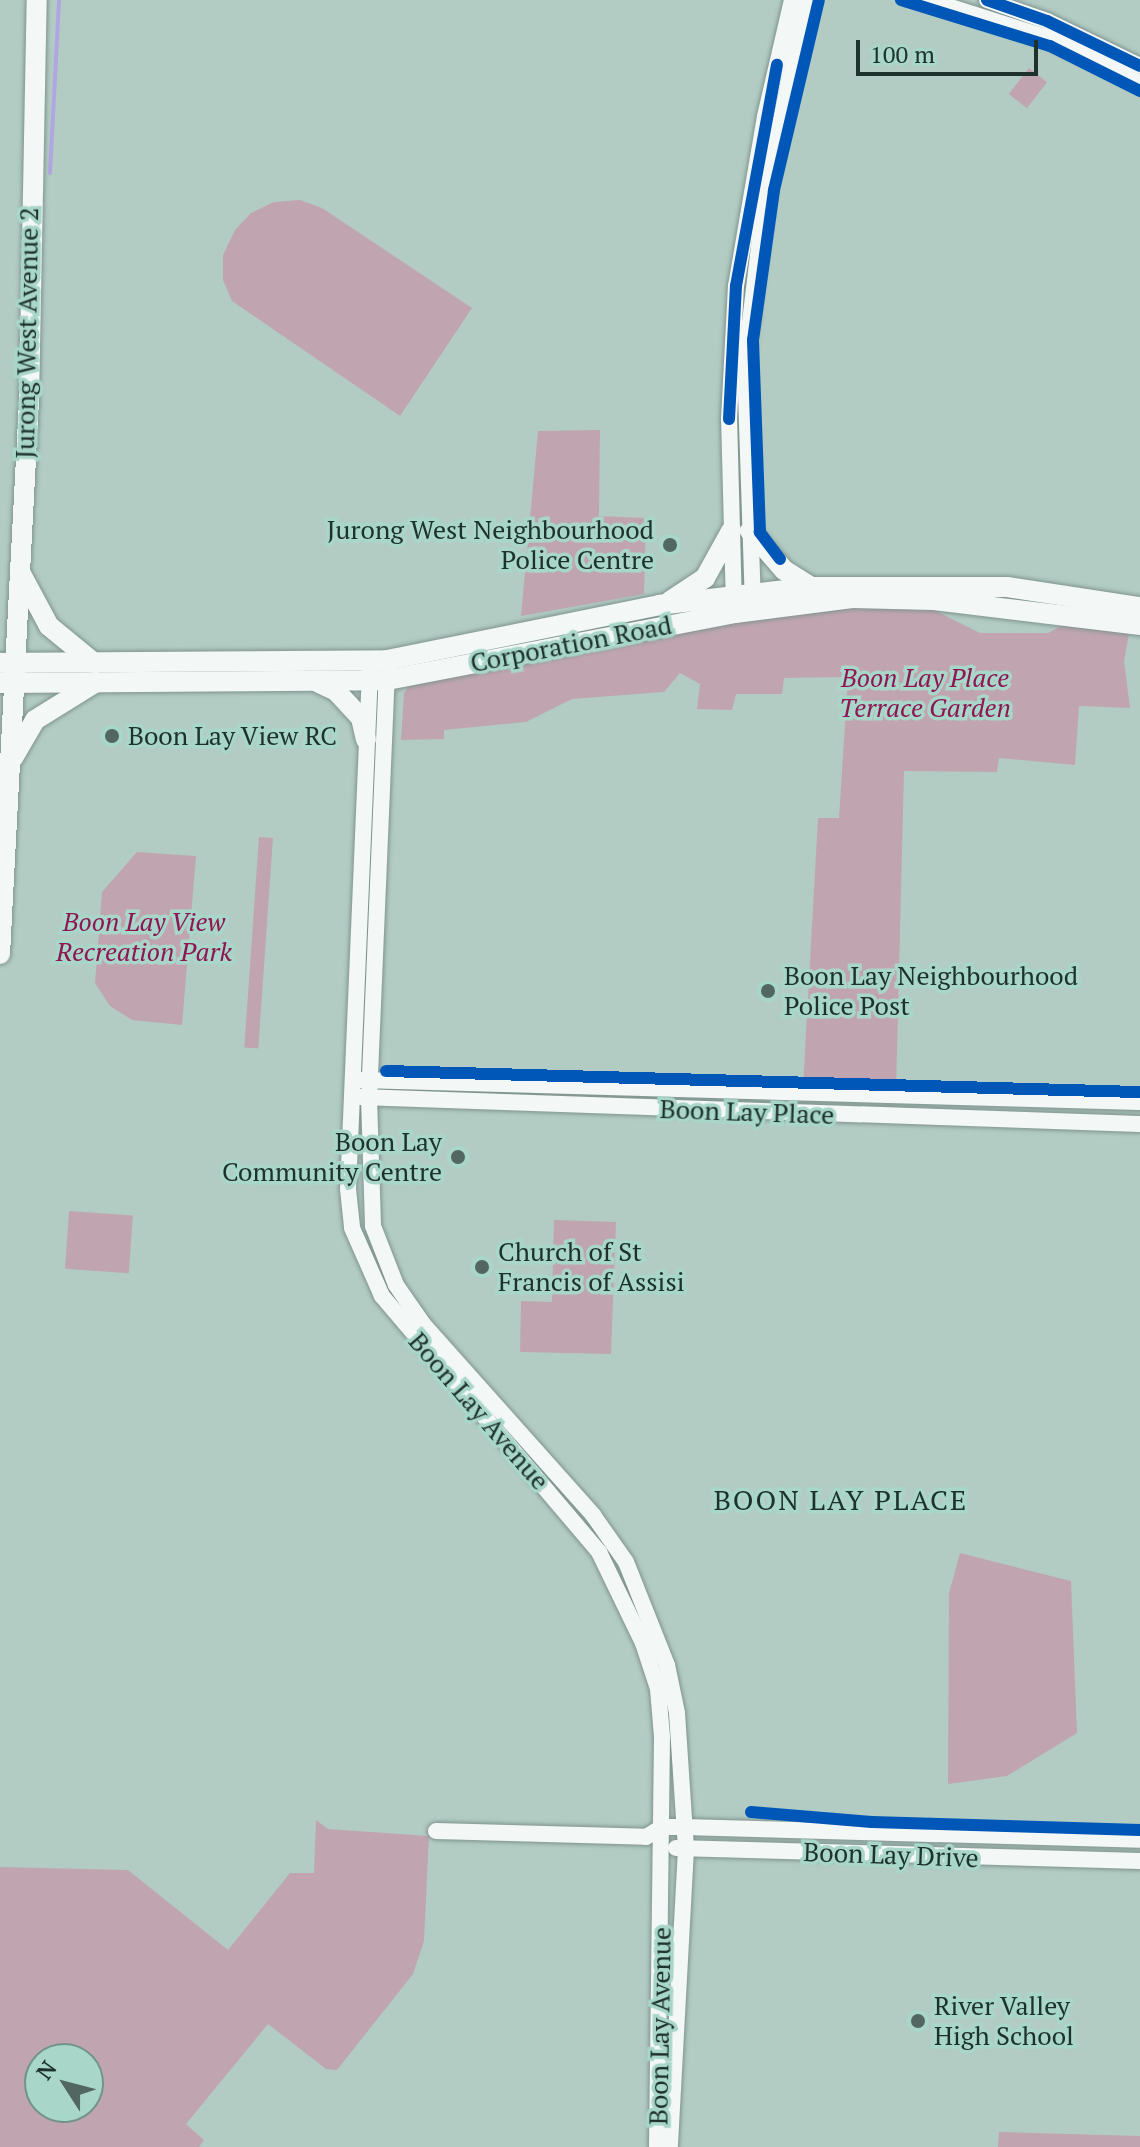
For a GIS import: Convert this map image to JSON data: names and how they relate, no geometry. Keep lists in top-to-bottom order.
{
  "streets": {
    "main road": ["Jurong West Avenue 2", "Corporation Road"],
    "street": ["Boon Lay Place", "Boon Lay Avenue", "Boon Lay Drive"]
  },
  "crossings": [
    ["Jurong West Avenue 2", "Corporation Road"],
    ["Corporation Road", "Boon Lay Avenue"],
    ["Boon Lay Place", "Boon Lay Avenue"],
    ["Boon Lay Avenue", "Boon Lay Drive"]
  ],
  "districts": ["BOON LAY PLACE"],
  "parks": ["Boon Lay Place Terrace Garden", "Boon Lay View Recreation Park"],
  "places": [
    "Jurong West Neighbourhood Police Centre",
    "Boon Lay View RC",
    "Boon Lay Neighbourhood Police Post",
    "Boon Lay Community Centre",
    "Church of St Francis of Assisi",
    "River Valley High School"
  ],
  "scale_bar": "100 m",
  "north": "top left"
}
